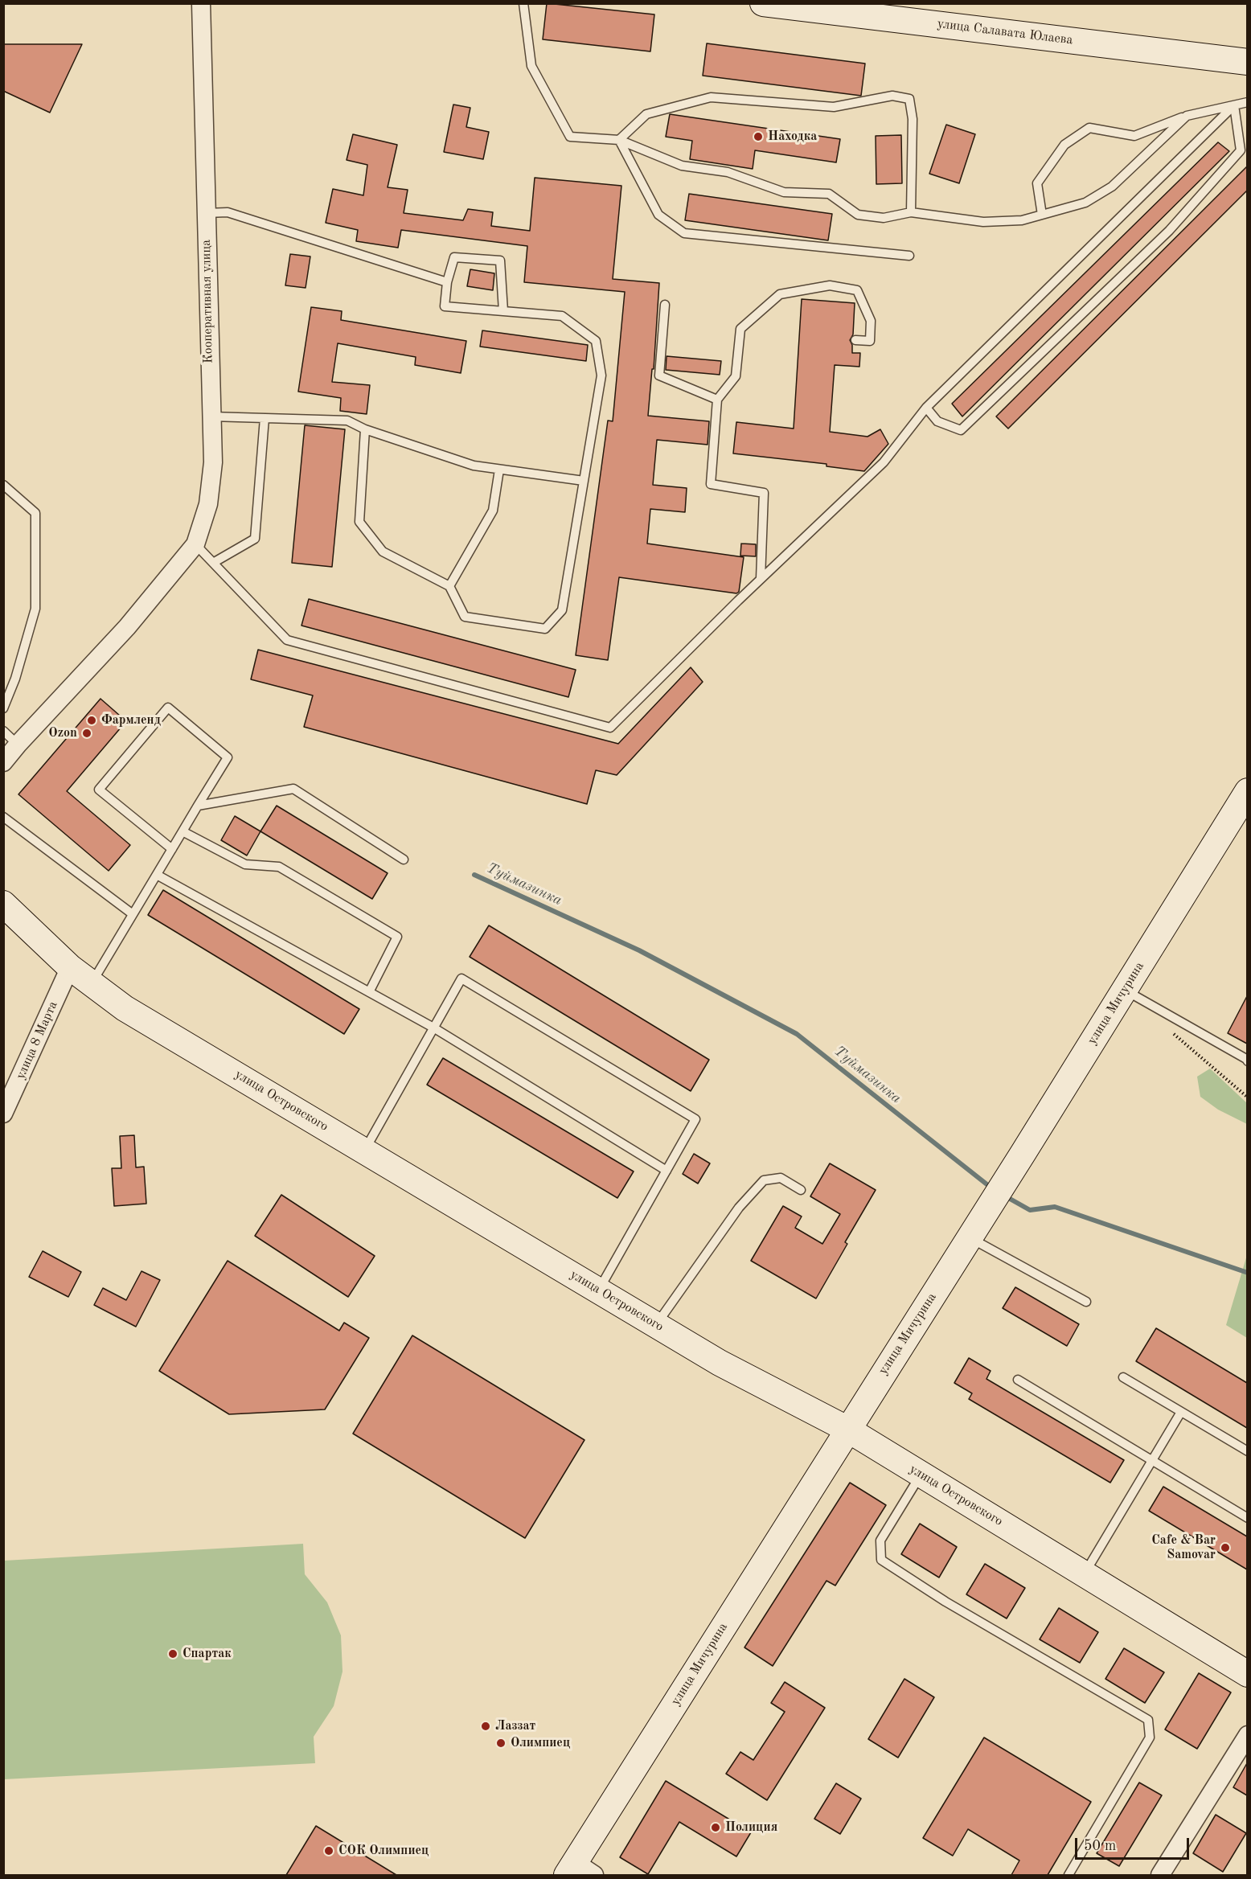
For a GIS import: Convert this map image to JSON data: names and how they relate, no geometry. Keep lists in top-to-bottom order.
{
  "streets": {
    "street": [
      "улица Салавата Юлаева",
      "Кооперативная улица",
      "улица Мичурина",
      "улица 8 Марта",
      "улица Островского"
    ]
  },
  "crossings": [
    ["улица Мичурина", "улица Островского"],
    ["улица 8 Марта", "улица Островского"]
  ],
  "water": ["Туймазинка"],
  "places": [
    "Находка",
    "Фармленд",
    "Ozon",
    "Cafe & Bar Samovar",
    "Спартак",
    "Лаззат",
    "Олимпиец",
    "Полиция",
    "СОК Олимпиец"
  ],
  "scale_bar": "50 m"
}
